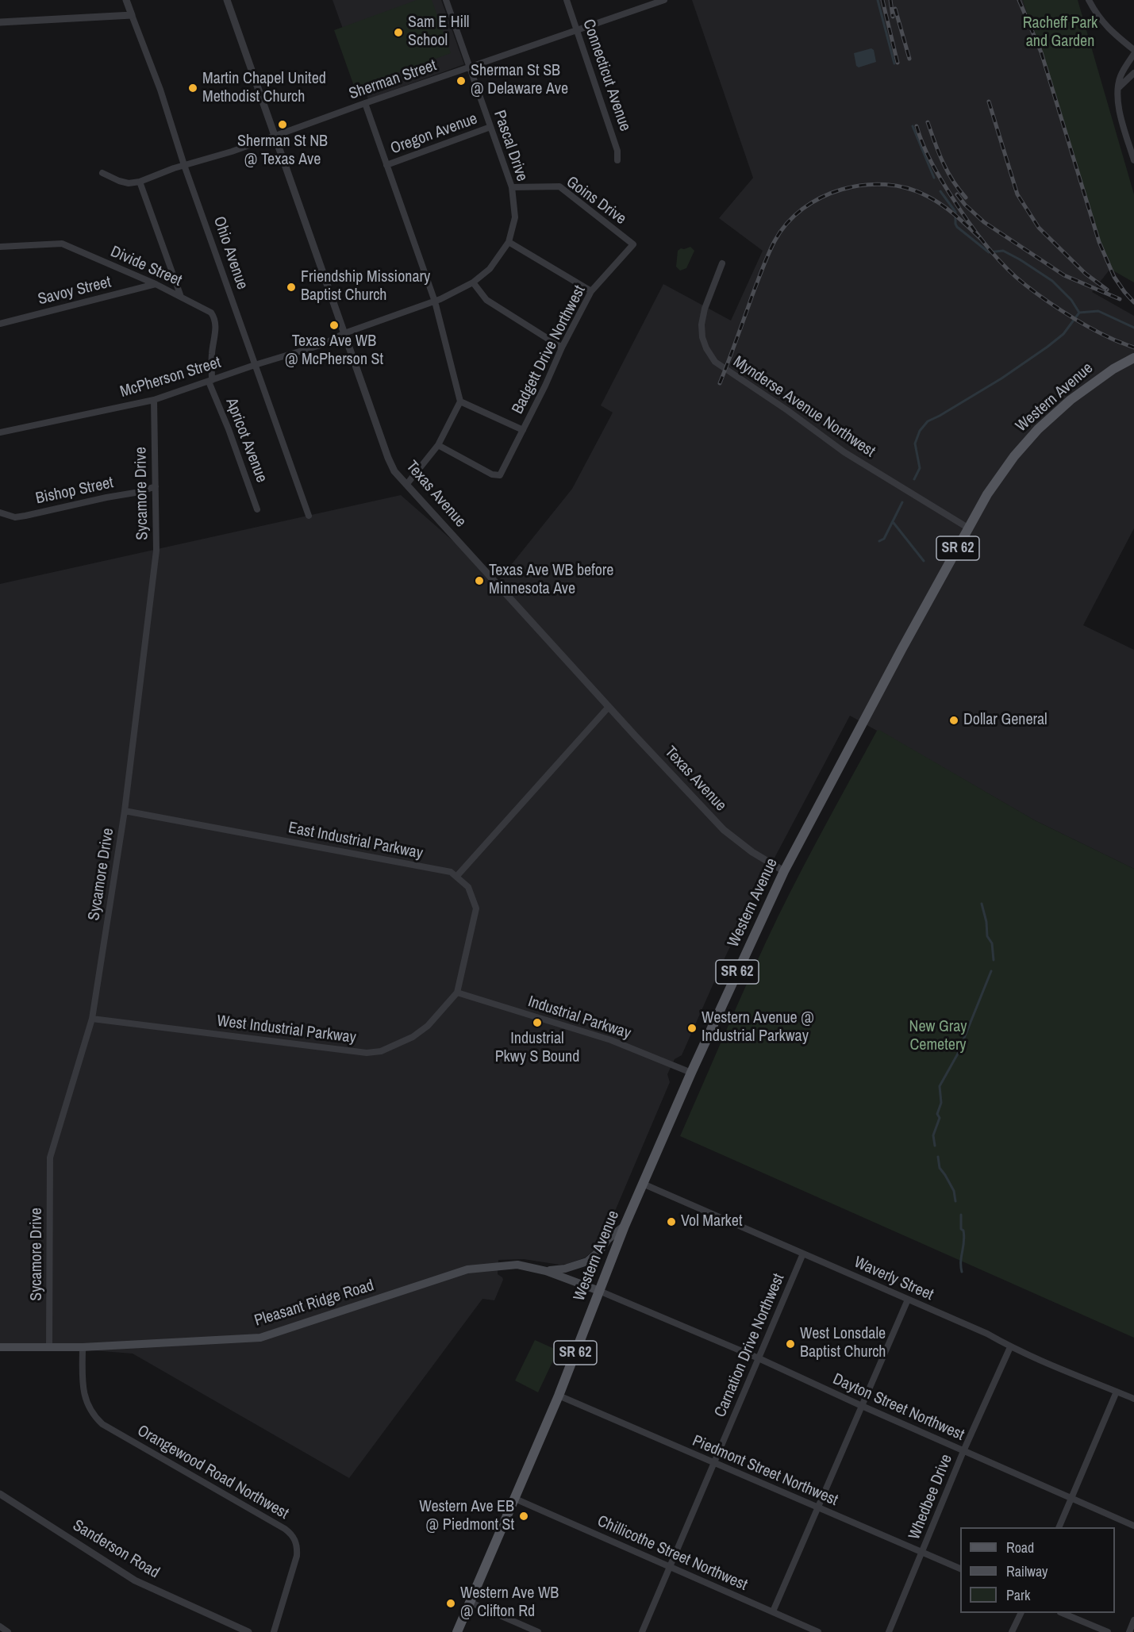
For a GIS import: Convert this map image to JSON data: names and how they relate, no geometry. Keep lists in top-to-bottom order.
{
  "streets": {
    "main road": ["Western Avenue", "SR 62", "Pleasant Ridge Road"],
    "street": [
      "Connecticut Avenue",
      "Sherman Street",
      "Oregon Avenue",
      "Pascal Drive",
      "Goins Drive",
      "Ohio Avenue",
      "Divide Street",
      "Savoy Street",
      "Badgett Drive Northwest",
      "McPherson Street",
      "Mynderse Avenue Northwest",
      "Apricot Avenue",
      "Bishop Street",
      "Sycamore Drive",
      "Texas Avenue",
      "East Industrial Parkway",
      "Industrial Parkway",
      "West Industrial Parkway",
      "Waverly Street",
      "Carnation Drive Northwest",
      "Dayton Street Northwest",
      "Piedmont Street Northwest",
      "Orangewood Road Northwest",
      "Whedbee Drive",
      "Sanderson Road",
      "Chillicothe Street Northwest"
    ]
  },
  "crossings": [
    ["Connecticut Avenue", "Sherman Street"],
    ["Sherman Street", "Pascal Drive"],
    ["Sherman Street", "Ohio Avenue"],
    ["Sherman Street", "Texas Avenue"],
    ["Oregon Avenue", "Pascal Drive"],
    ["Pascal Drive", "Goins Drive"],
    ["Pascal Drive", "McPherson Street"],
    ["Pascal Drive", "Texas Avenue"],
    ["Goins Drive", "Badgett Drive Northwest"],
    ["Ohio Avenue", "McPherson Street"],
    ["Divide Street", "Savoy Street"],
    ["Divide Street", "McPherson Street"],
    ["Divide Street", "Apricot Avenue"],
    ["McPherson Street", "Apricot Avenue"],
    ["McPherson Street", "Sycamore Drive"],
    ["McPherson Street", "Texas Avenue"],
    ["Western Avenue", "Mynderse Avenue Northwest"],
    ["Western Avenue", "Texas Avenue"],
    ["Western Avenue", "Industrial Parkway"],
    ["Western Avenue", "Waverly Street"],
    ["Western Avenue", "Pleasant Ridge Road"],
    ["Western Avenue", "Dayton Street Northwest"],
    ["Western Avenue", "Piedmont Street Northwest"],
    ["Western Avenue", "Chillicothe Street Northwest"],
    ["Bishop Street", "Sycamore Drive"],
    ["Sycamore Drive", "East Industrial Parkway"],
    ["Sycamore Drive", "West Industrial Parkway"],
    ["Sycamore Drive", "Pleasant Ridge Road"],
    ["Industrial Parkway", "West Industrial Parkway"],
    ["Waverly Street", "Carnation Drive Northwest"],
    ["Waverly Street", "Whedbee Drive"],
    ["Pleasant Ridge Road", "Dayton Street Northwest"],
    ["Pleasant Ridge Road", "Orangewood Road Northwest"],
    ["Carnation Drive Northwest", "Dayton Street Northwest"],
    ["Carnation Drive Northwest", "Piedmont Street Northwest"],
    ["Carnation Drive Northwest", "Chillicothe Street Northwest"],
    ["Dayton Street Northwest", "Whedbee Drive"],
    ["Piedmont Street Northwest", "Whedbee Drive"]
  ],
  "parks": ["Racheff Park and Garden", "New Gray Cemetery"],
  "places": [
    "Sam E Hill School",
    "Sherman St SB @ Delaware Ave",
    "Martin Chapel United Methodist Church",
    "Sherman St NB @ Texas Ave",
    "Friendship Missionary Baptist Church",
    "Texas Ave WB @ McPherson St",
    "Texas Ave WB before Minnesota Ave",
    "Dollar General",
    "Industrial Pkwy S Bound",
    "Western Avenue @ Industrial Parkway",
    "Vol Market",
    "West Lonsdale Baptist Church",
    "Western Ave EB @ Piedmont St",
    "Western Ave WB @ Clifton Rd"
  ],
  "legend": ["Road", "Railway", "Park"]
}
